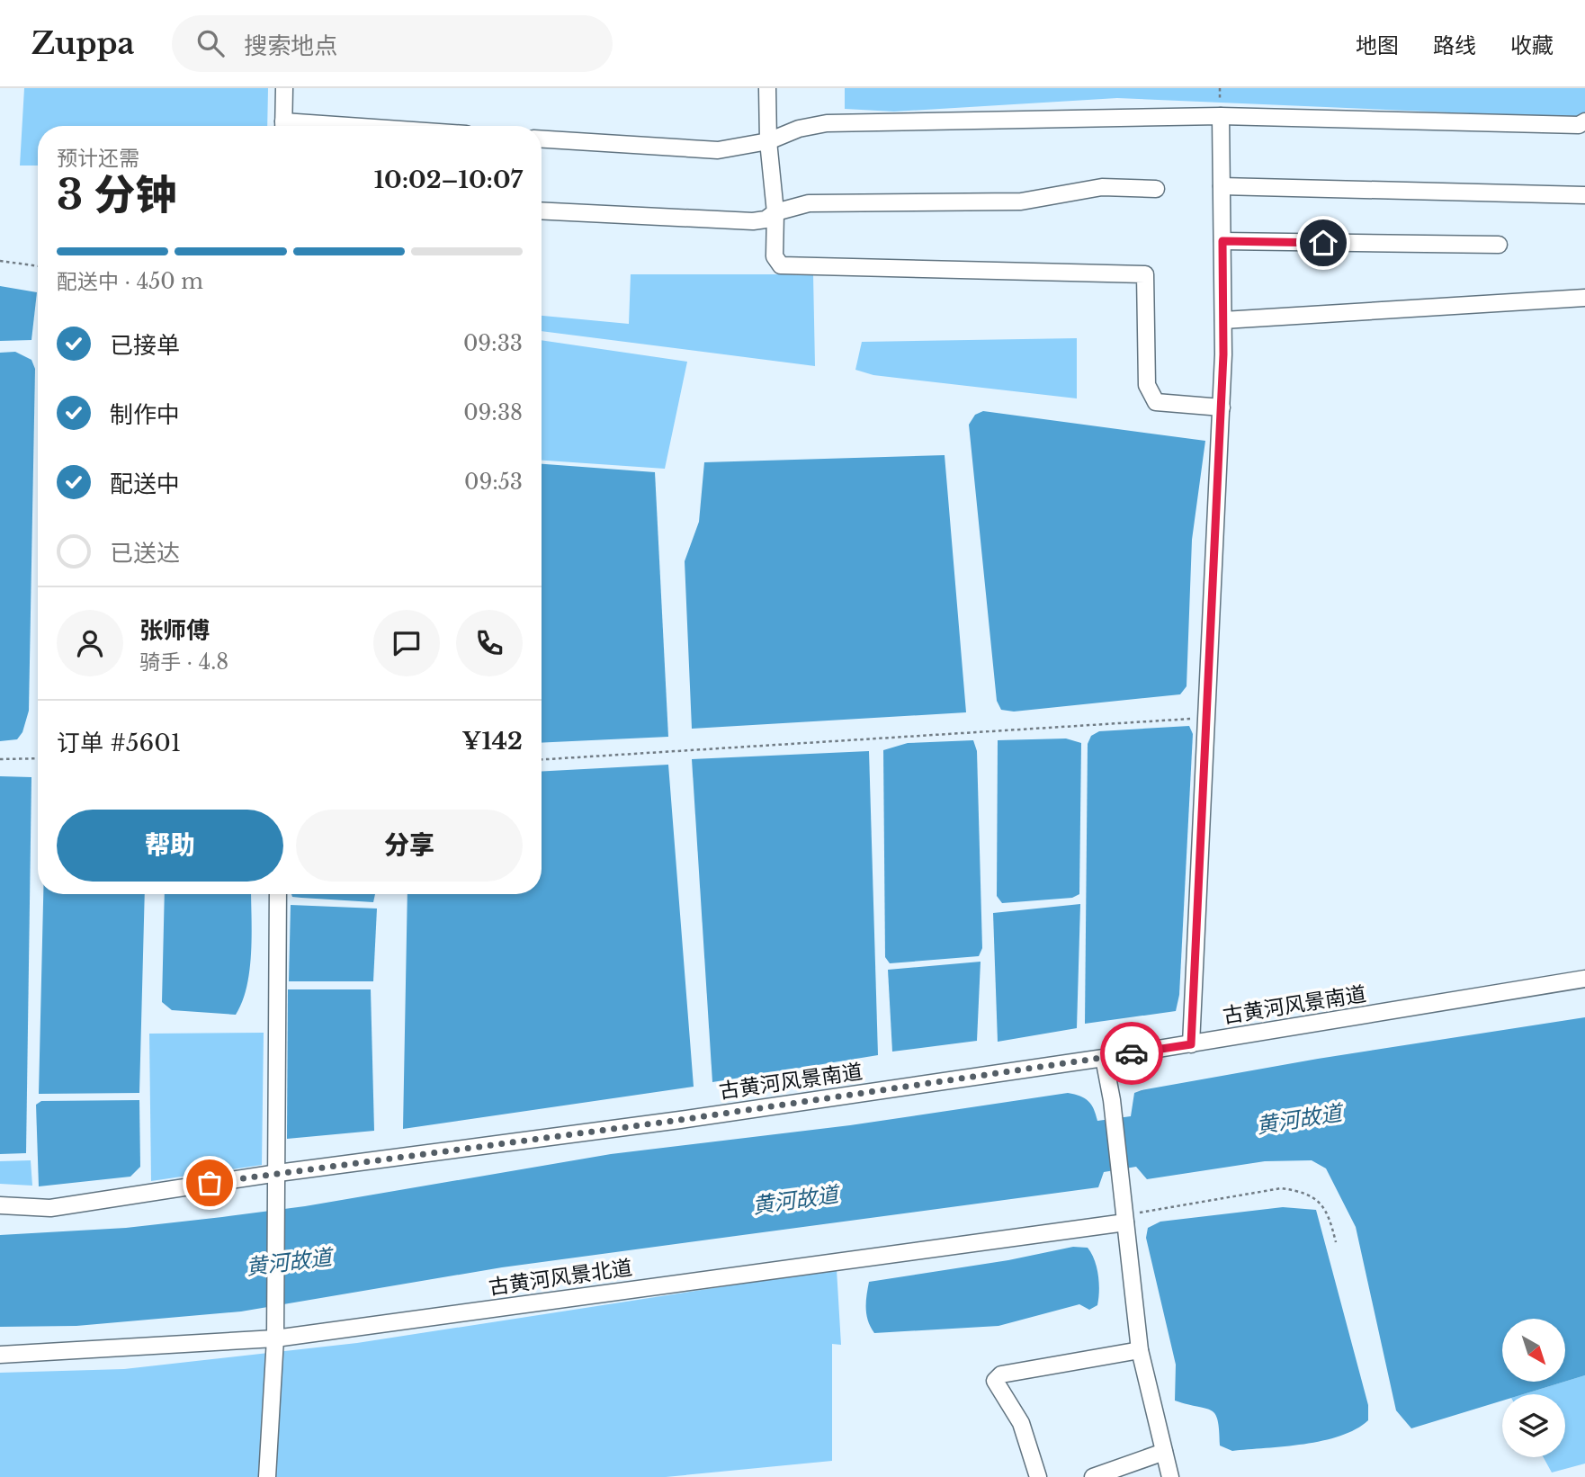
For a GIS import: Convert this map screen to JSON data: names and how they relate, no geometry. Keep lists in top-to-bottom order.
{
  "streets": {
    "street": ["古黄河风景南道", "古黄河风景北道"]
  },
  "water": ["黄河故道"],
  "north": "bottom right",
  "page": {
    "header": "Zuppa",
    "search": "搜索地点",
    "nav": ["地图", "路线", "收藏"],
    "heading": ["3 分钟", "预计还需", "10:02–10:07"],
    "panel": [
      "张师傅",
      "骑手 · 4.8",
      "订单 #5601",
      "¥142"
    ],
    "bar": "配送中 · 450 m",
    "list": [
      ["已接单", "09:33"],
      ["制作中", "09:38"],
      ["配送中", "09:53"],
      "已送达"
    ],
    "buttons": ["帮助", "分享"]
  }
}
